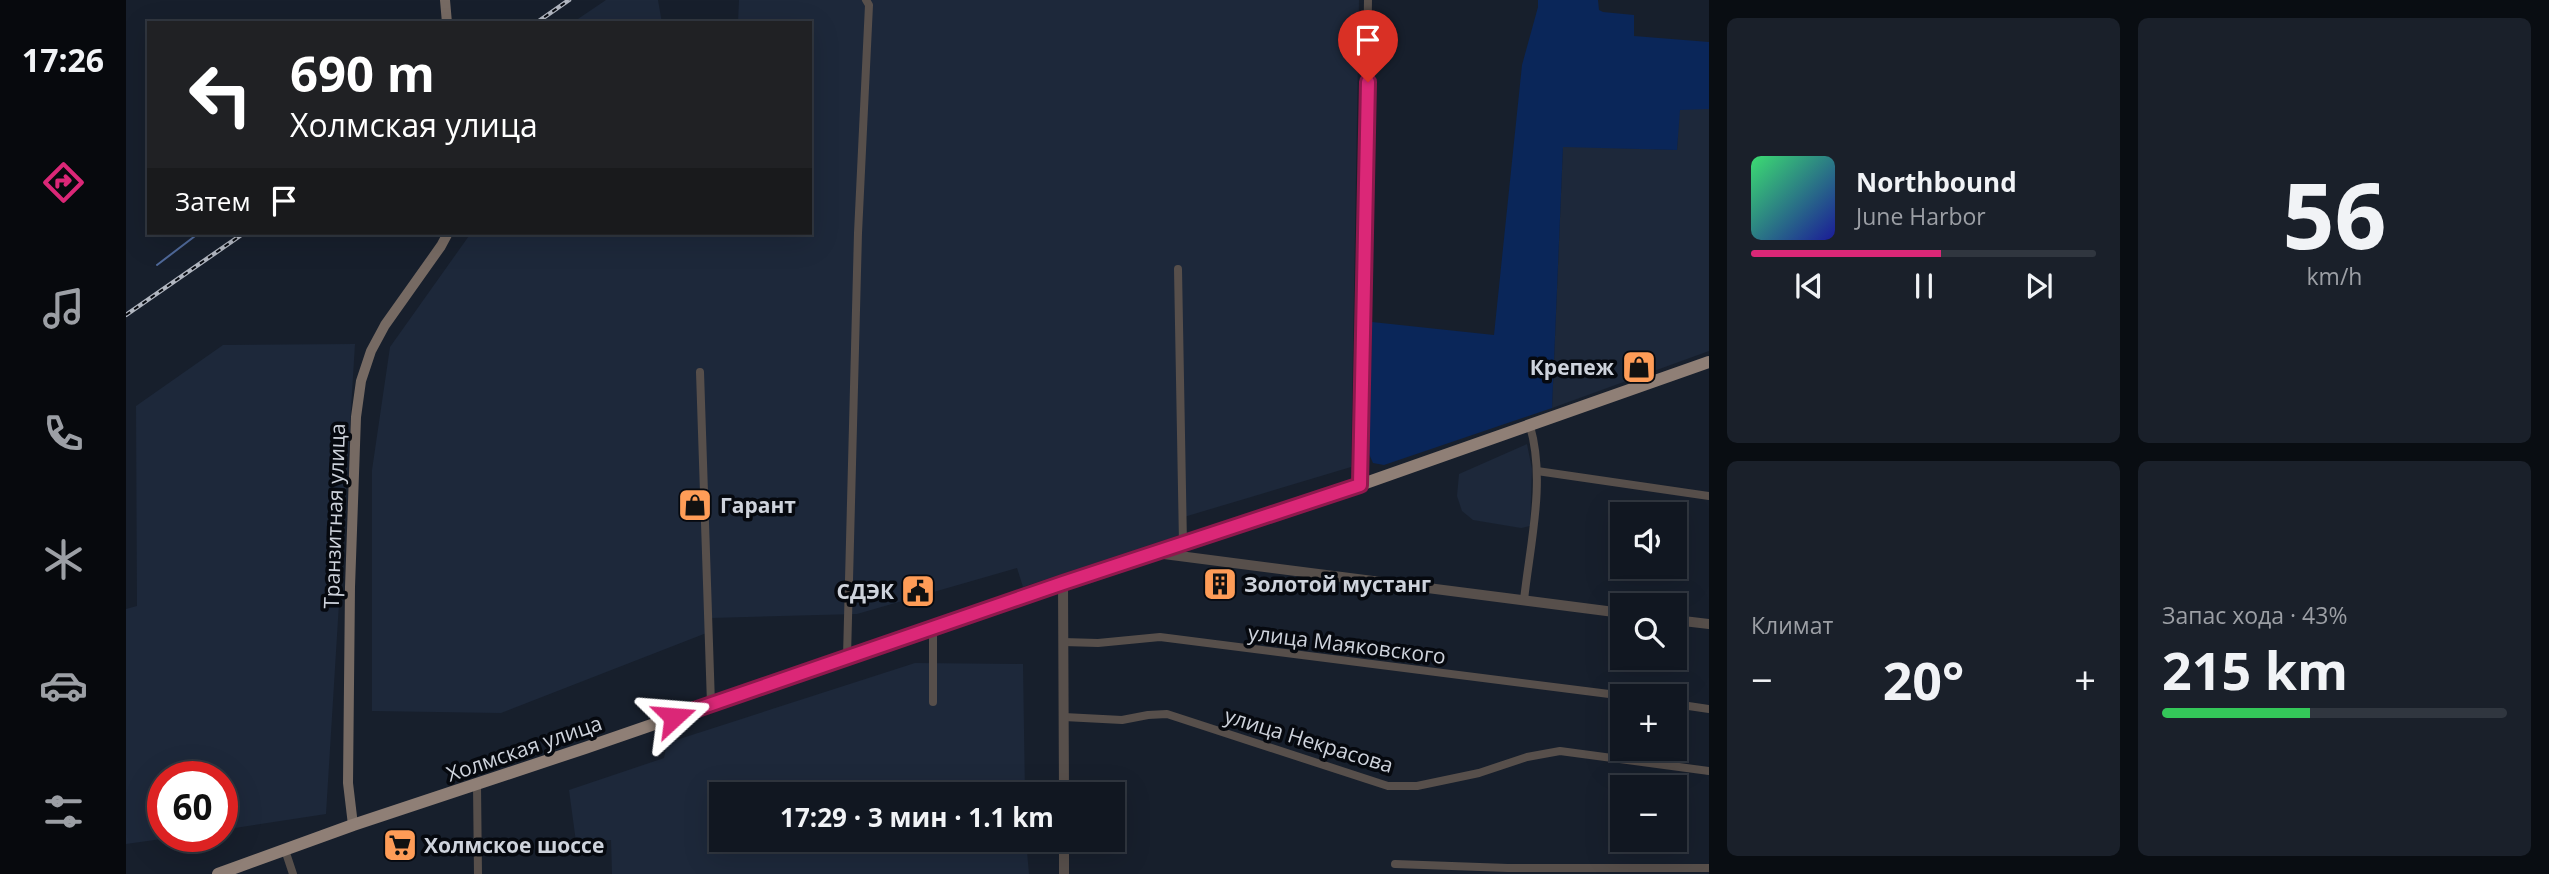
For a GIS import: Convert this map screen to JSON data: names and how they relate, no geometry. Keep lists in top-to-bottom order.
{
  "streets": {
    "main road": ["Транзитная улица", "Холмская улица"],
    "street": ["улица Маяковского", "улица Некрасова"]
  },
  "crossings": [
    ["Транзитная улица", "Холмская улица"]
  ],
  "places": {
    "shop": ["Крепеж", "Гарант"],
    "building": ["Золотой мустанг"],
    "public building": ["СДЭК"],
    "supermarket": ["Холмское шоссе"]
  },
  "page": {
    "tabs": "17:26",
    "tile": [
      ["56", "km/h"],
      "Климат",
      ["Запас хода · 43%", "215 km"]
    ],
    "turn": ["690 m", "Холмская улица"],
    "song": ["Northbound", "June Harbor"],
    "then": "Затем",
    "map_buttons": ["+", "−"],
    "heat": ["−", "20°", "+"],
    "limit": "60",
    "trip": "17:29 · 3 мин · 1.1 km"
  }
}
